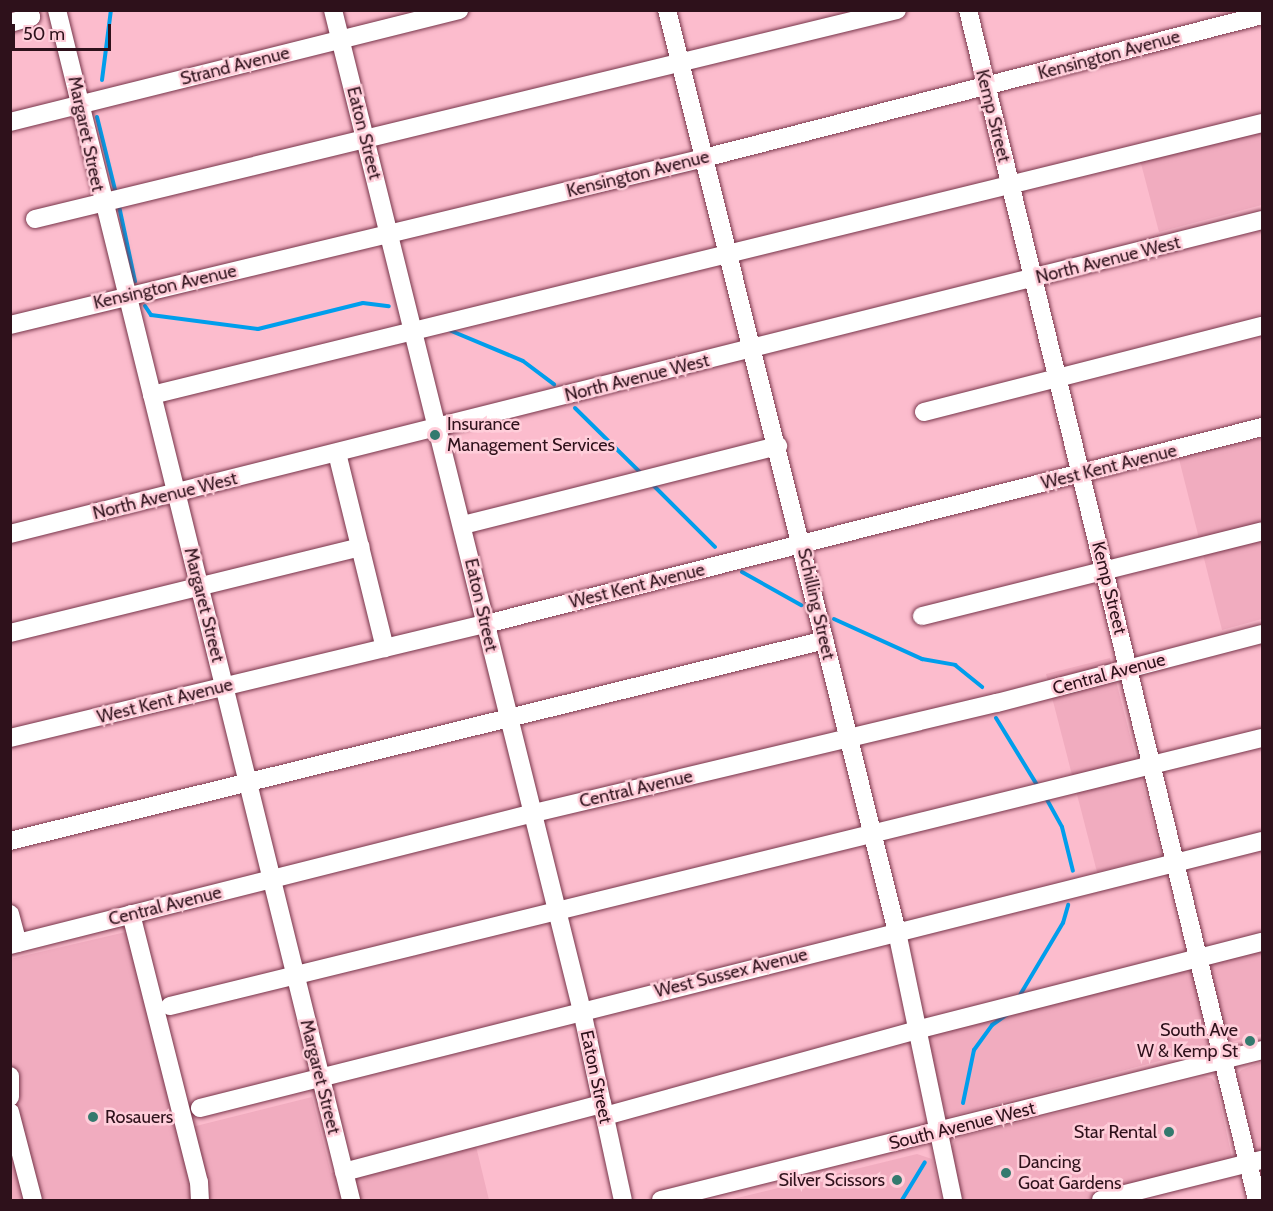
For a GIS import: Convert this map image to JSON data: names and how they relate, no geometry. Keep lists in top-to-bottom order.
{
  "streets": {
    "street": [
      "Kensington Avenue",
      "Strand Avenue",
      "Kemp Street",
      "Eaton Street",
      "Margaret Street",
      "North Avenue West",
      "West Kent Avenue",
      "Schilling Street",
      "Central Avenue",
      "West Sussex Avenue",
      "South Avenue West"
    ]
  },
  "crossings": [
    ["Kensington Avenue", "Kemp Street"],
    ["Kensington Avenue", "Eaton Street"],
    ["Kensington Avenue", "Margaret Street"],
    ["Kensington Avenue", "Schilling Street"],
    ["Strand Avenue", "Eaton Street"],
    ["Strand Avenue", "Margaret Street"],
    ["Kemp Street", "North Avenue West"],
    ["Kemp Street", "West Kent Avenue"],
    ["Kemp Street", "Central Avenue"],
    ["Kemp Street", "West Sussex Avenue"],
    ["Kemp Street", "South Avenue West"],
    ["Eaton Street", "North Avenue West"],
    ["Eaton Street", "West Kent Avenue"],
    ["Eaton Street", "Central Avenue"],
    ["Eaton Street", "West Sussex Avenue"],
    ["Margaret Street", "North Avenue West"],
    ["Margaret Street", "West Kent Avenue"],
    ["Margaret Street", "Central Avenue"],
    ["Margaret Street", "West Sussex Avenue"],
    ["North Avenue West", "Schilling Street"],
    ["West Kent Avenue", "Schilling Street"],
    ["Schilling Street", "Central Avenue"],
    ["Schilling Street", "West Sussex Avenue"],
    ["Schilling Street", "South Avenue West"]
  ],
  "places": [
    "Insurance Management Services",
    "South Ave W & Kemp St",
    "Rosauers",
    "Star Rental",
    "Dancing Goat Gardens",
    "Silver Scissors"
  ],
  "scale_bar": "50 m"
}
